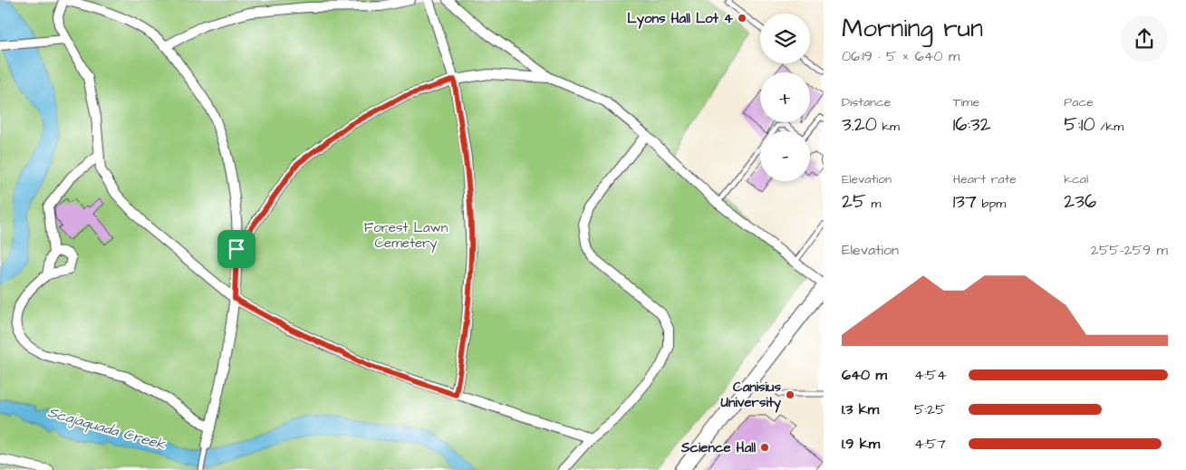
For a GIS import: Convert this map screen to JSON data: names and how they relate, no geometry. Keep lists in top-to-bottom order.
{
  "water": ["Scajaquada Creek"],
  "parks": ["Forest Lawn Cemetery"],
  "places": ["Lyons Hall Lot 4", "Canisius University", "Science Hall"],
  "page": {
    "heading": ["Morning run", "06:19 · 5 × 640 m"],
    "map_buttons": ["+", "−"],
    "stats": [
      ["Distance", "3.20 km"],
      ["Time", "16:32"],
      ["Pace", "5:10 /km"],
      ["Elevation", "25 m"],
      ["Heart rate", "137 bpm"],
      ["kcal", "236"]
    ],
    "chart": ["Elevation", "255–259 m"],
    "list": [
      {
        "name": "640 m",
        "note": "4:54"
      },
      {
        "name": "1.3 km",
        "note": "5:25"
      },
      {
        "name": "1.9 km",
        "note": "4:57"
      }
    ]
  }
}
